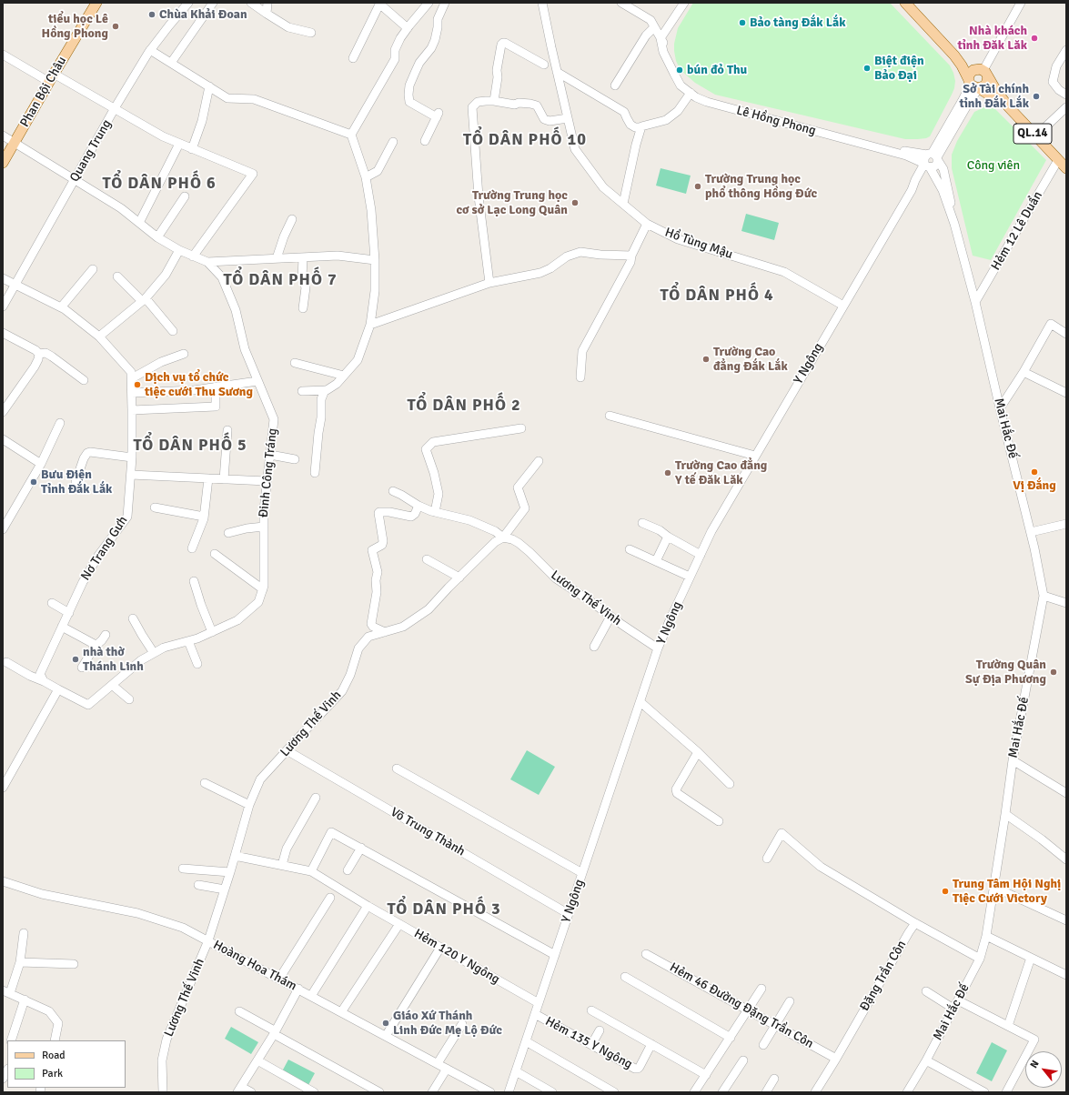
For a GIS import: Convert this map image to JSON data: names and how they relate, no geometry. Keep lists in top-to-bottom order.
{
  "streets": {
    "main road": ["Phan Bội Châu", "QL.14"],
    "street": [
      "Lê Hồng Phong",
      "Quang Trung",
      "Hẻm 12 Lê Duẩn",
      "Hồ Tùng Mậu",
      "Y Ngông",
      "Mai Hắc Đế",
      "Đinh Công Tráng",
      "Nơ Trang Gưh",
      "Lương Thế Vinh",
      "Võ Trung Thành",
      "Hẻm 120 Y Ngông",
      "Hoàng Hoa Thám",
      "Đặng Trần Côn",
      "Hẻm 46 Đường Đặng Trần Côn",
      "Hẻm 135 Y Ngông"
    ]
  },
  "crossings": [
    ["Phan Bội Châu", "Đinh Công Tráng"],
    ["Lê Hồng Phong", "Y Ngông"],
    ["Lê Hồng Phong", "Mai Hắc Đế"],
    ["QL.14", "Hẻm 12 Lê Duẩn"],
    ["Quang Trung", "Đinh Công Tráng"],
    ["Quang Trung", "Nơ Trang Gưh"],
    ["Hẻm 12 Lê Duẩn", "Mai Hắc Đế"],
    ["Hồ Tùng Mậu", "Y Ngông"],
    ["Y Ngông", "Mai Hắc Đế"],
    ["Y Ngông", "Lương Thế Vinh"],
    ["Y Ngông", "Võ Trung Thành"],
    ["Y Ngông", "Hẻm 120 Y Ngông"],
    ["Y Ngông", "Hẻm 135 Y Ngông"],
    ["Lương Thế Vinh", "Võ Trung Thành"],
    ["Lương Thế Vinh", "Hẻm 120 Y Ngông"],
    ["Lương Thế Vinh", "Hoàng Hoa Thám"],
    ["Đặng Trần Côn", "Hẻm 46 Đường Đặng Trần Côn"]
  ],
  "districts": [
    "TỔ DÂN PHỐ 10",
    "TỔ DÂN PHỐ 6",
    "TỔ DÂN PHỐ 7",
    "TỔ DÂN PHỐ 4",
    "TỔ DÂN PHỐ 2",
    "TỔ DÂN PHỐ 5",
    "TỔ DÂN PHỐ 3"
  ],
  "parks": ["Công viên"],
  "places": [
    "Chùa Khải Đoan",
    "Bảo tàng Đắk Lắk",
    "tiểu học Lê Hồng Phong",
    "Nhà khách tỉnh Đăk Lăk",
    "Biệt điện Bảo Đại",
    "bún đỏ Thu",
    "Sở Tài chính tỉnh Đắk Lắk",
    "Trường Trung học phổ thông Hồng Đức",
    "Trường Trung học cơ sở Lạc Long Quân",
    "Trường Cao đẳng Đắk Lắk",
    "Dịch vụ tổ chức tiệc cưới Thu Sương",
    "Vị Đắng",
    "Trường Cao đẳng Y tế Đăk Lăk",
    "Bưu Điện Tỉnh Đắk Lắk",
    "nhà thờ Thánh Linh",
    "Trường Quân Sự Địa Phương",
    "Trung Tâm Hội Nghị Tiệc Cưới Victory",
    "Giáo Xứ Thánh Linh Đức Mẹ Lộ Đức"
  ],
  "legend": ["Road", "Park"],
  "north": "top left"
}
